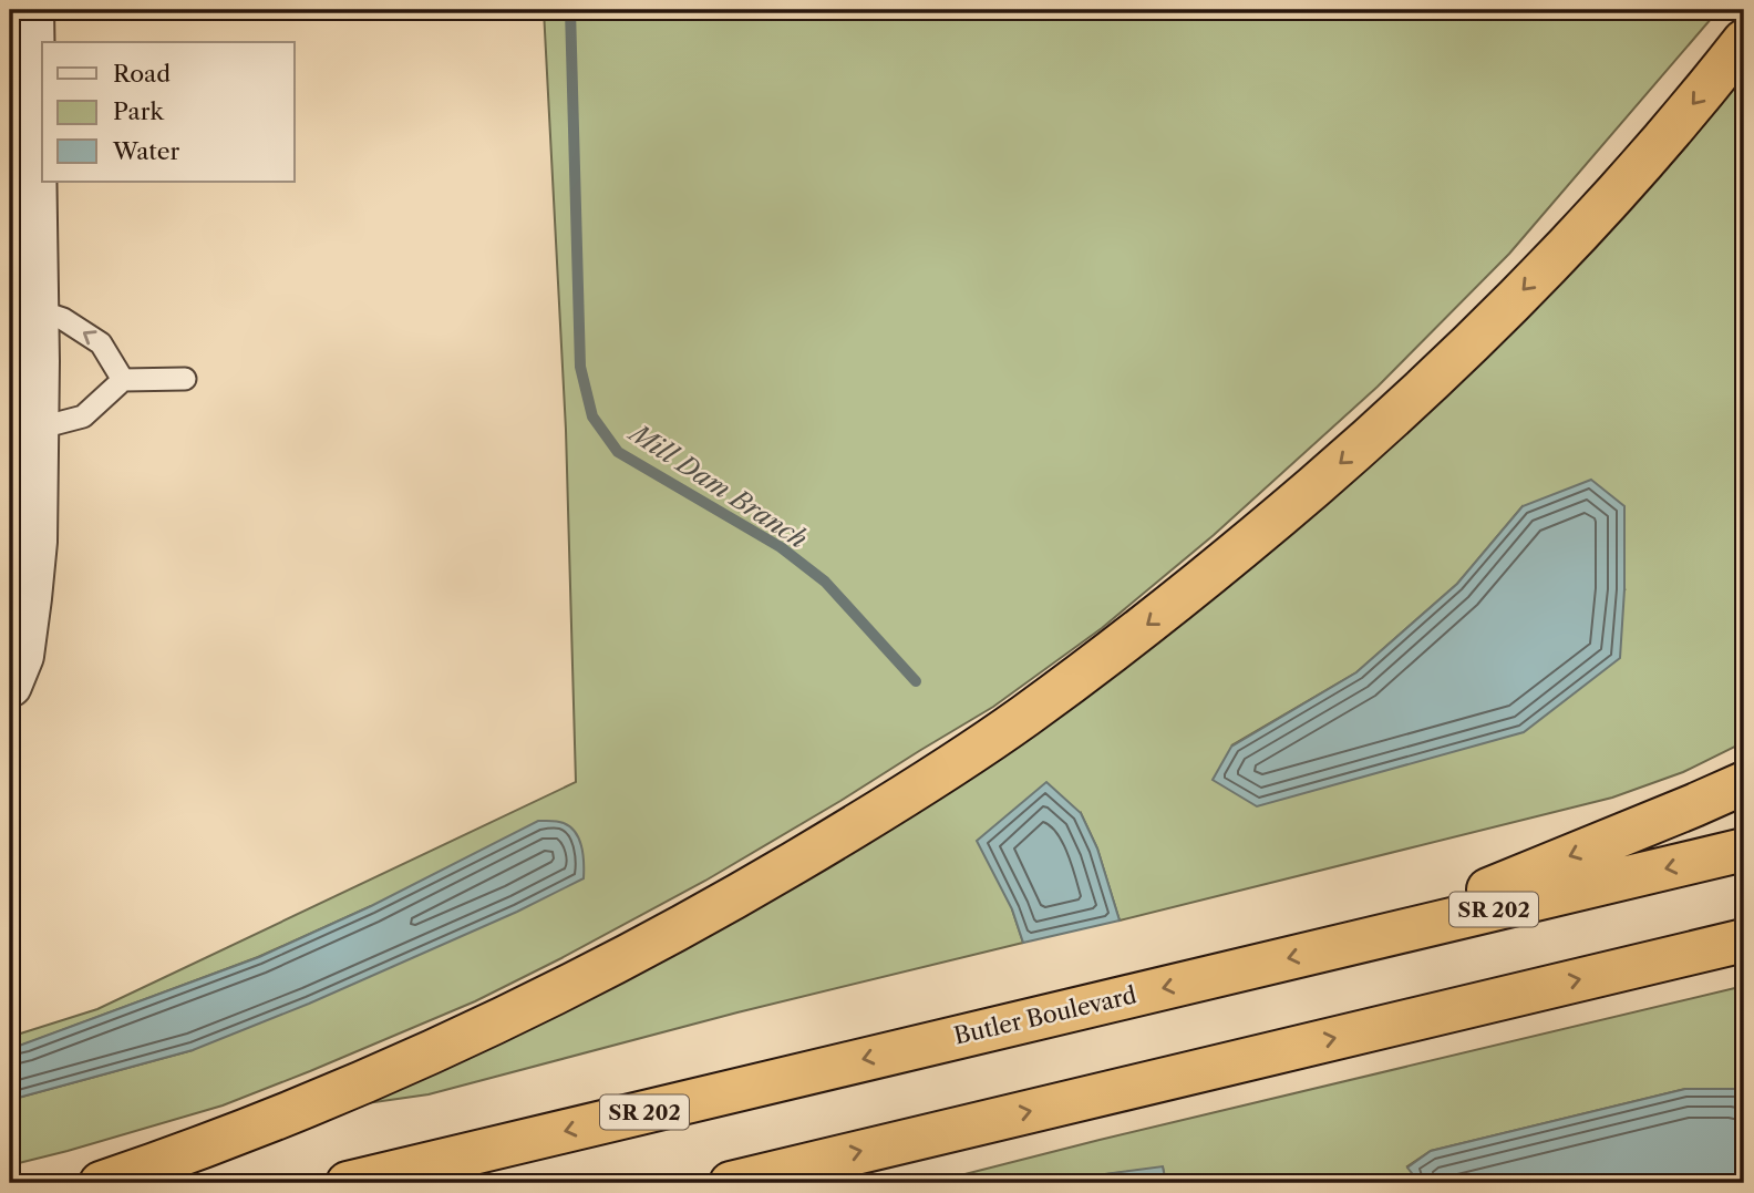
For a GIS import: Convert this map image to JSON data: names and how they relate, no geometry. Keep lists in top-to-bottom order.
{
  "streets": {
    "highway": ["SR 202", "Butler Boulevard"]
  },
  "water": ["Mill Dam Branch"],
  "legend": ["Road", "Park", "Water"]
}
